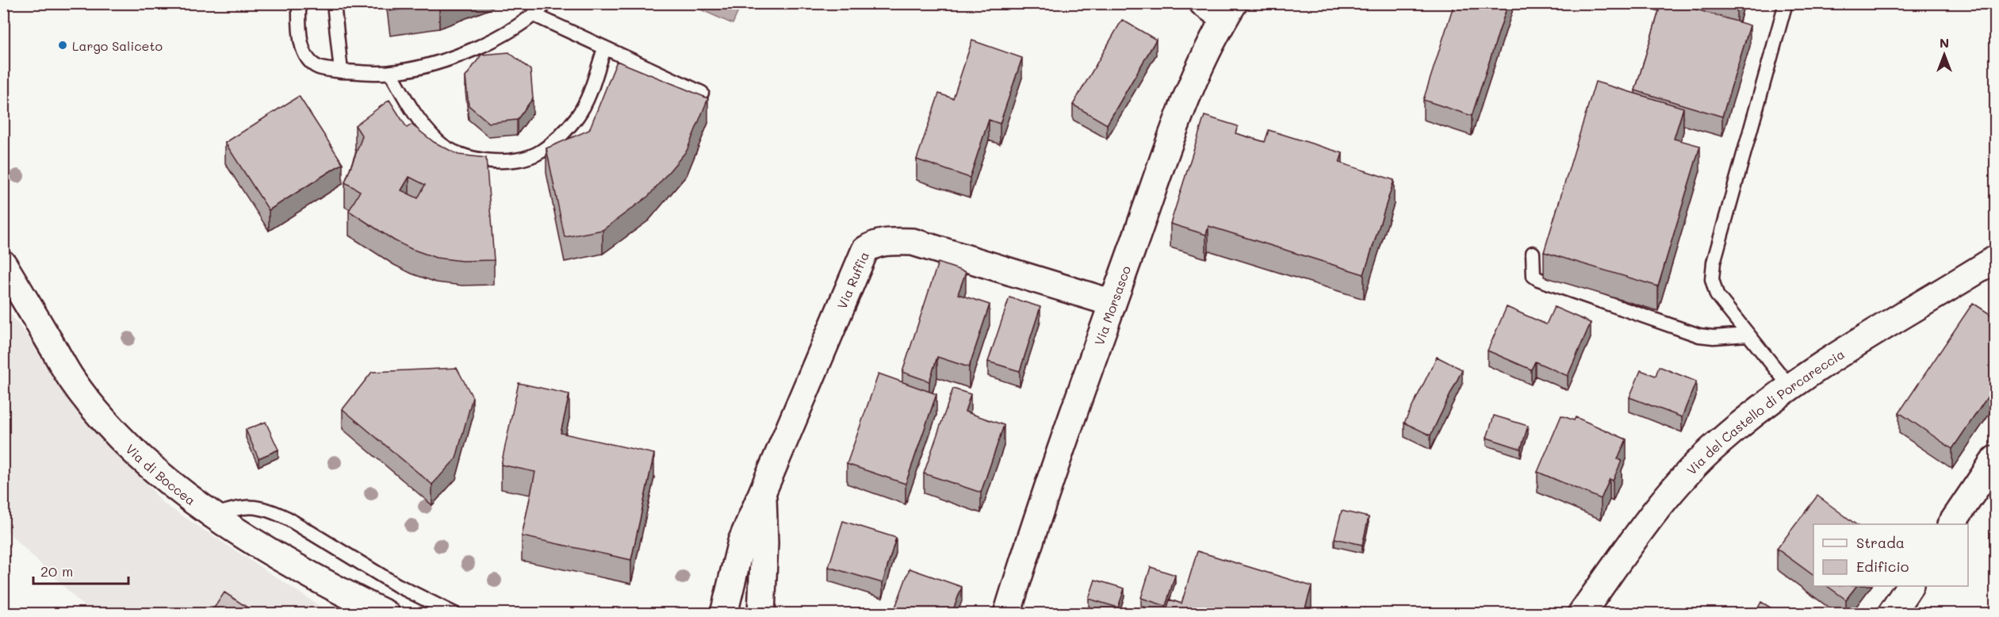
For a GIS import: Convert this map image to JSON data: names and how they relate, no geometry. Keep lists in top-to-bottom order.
{
  "streets": {
    "street": [
      "Via Ruffia",
      "Via Morsasco",
      "Via del Castello di Porcareccia",
      "Via di Boccea"
    ]
  },
  "crossings": [
    ["Via Ruffia", "Via Morsasco"]
  ],
  "places": ["Largo Saliceto"],
  "legend": ["Strada", "Edificio"],
  "scale_bar": "20 m",
  "north": "top"
}
